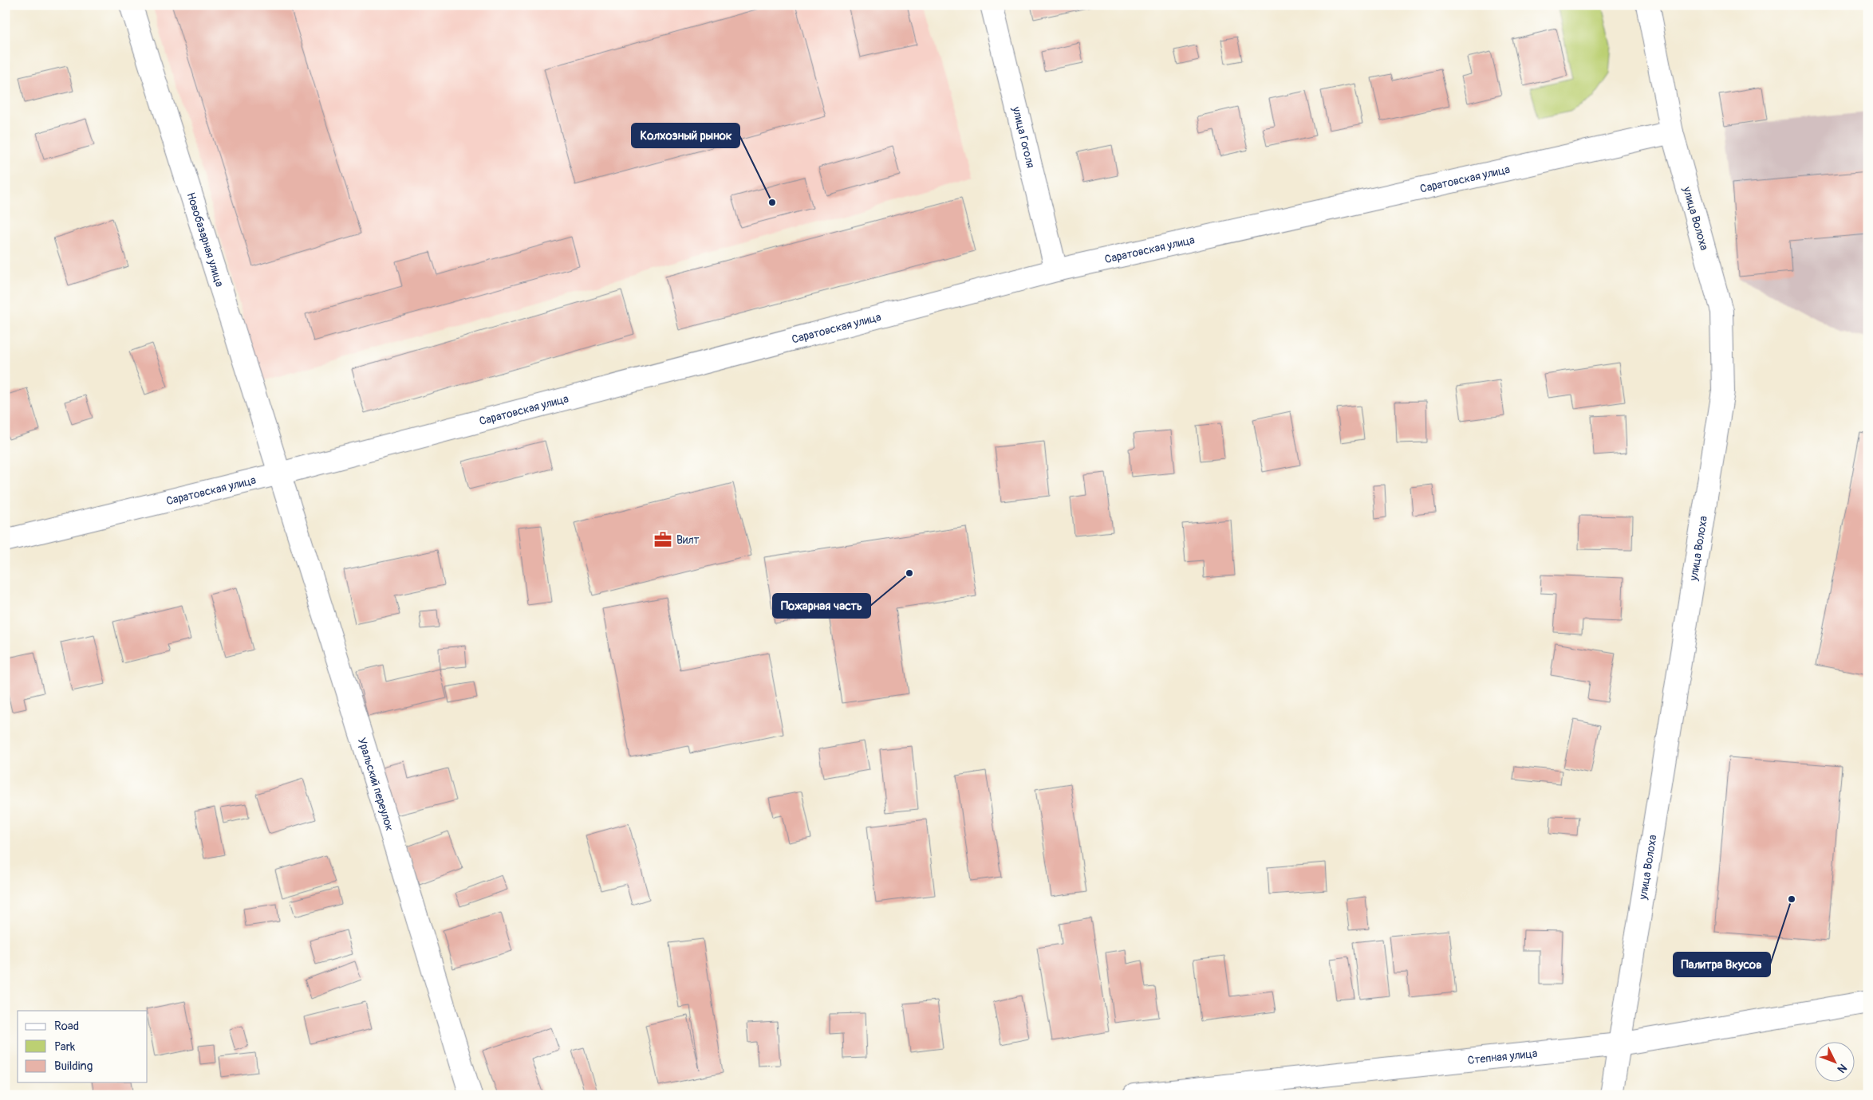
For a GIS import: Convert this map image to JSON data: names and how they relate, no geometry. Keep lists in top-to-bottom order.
{
  "streets": {
    "street": [
      "улица Гоголя",
      "Саратовская улица",
      "улица Волоха",
      "Новобазарная улица",
      "Уральский переулок",
      "Степная улица"
    ]
  },
  "crossings": [
    ["улица Гоголя", "Саратовская улица"],
    ["Саратовская улица", "улица Волоха"],
    ["Саратовская улица", "Новобазарная улица"],
    ["Саратовская улица", "Уральский переулок"],
    ["улица Волоха", "Степная улица"],
    ["Новобазарная улица", "Уральский переулок"]
  ],
  "places": {
    "other": ["Колхозный рынок", "Пожарная часть", "Палитра Вкусов"],
    "office": ["Вилт"]
  },
  "legend": ["Road", "Park", "Building"],
  "north": "bottom right"
}
